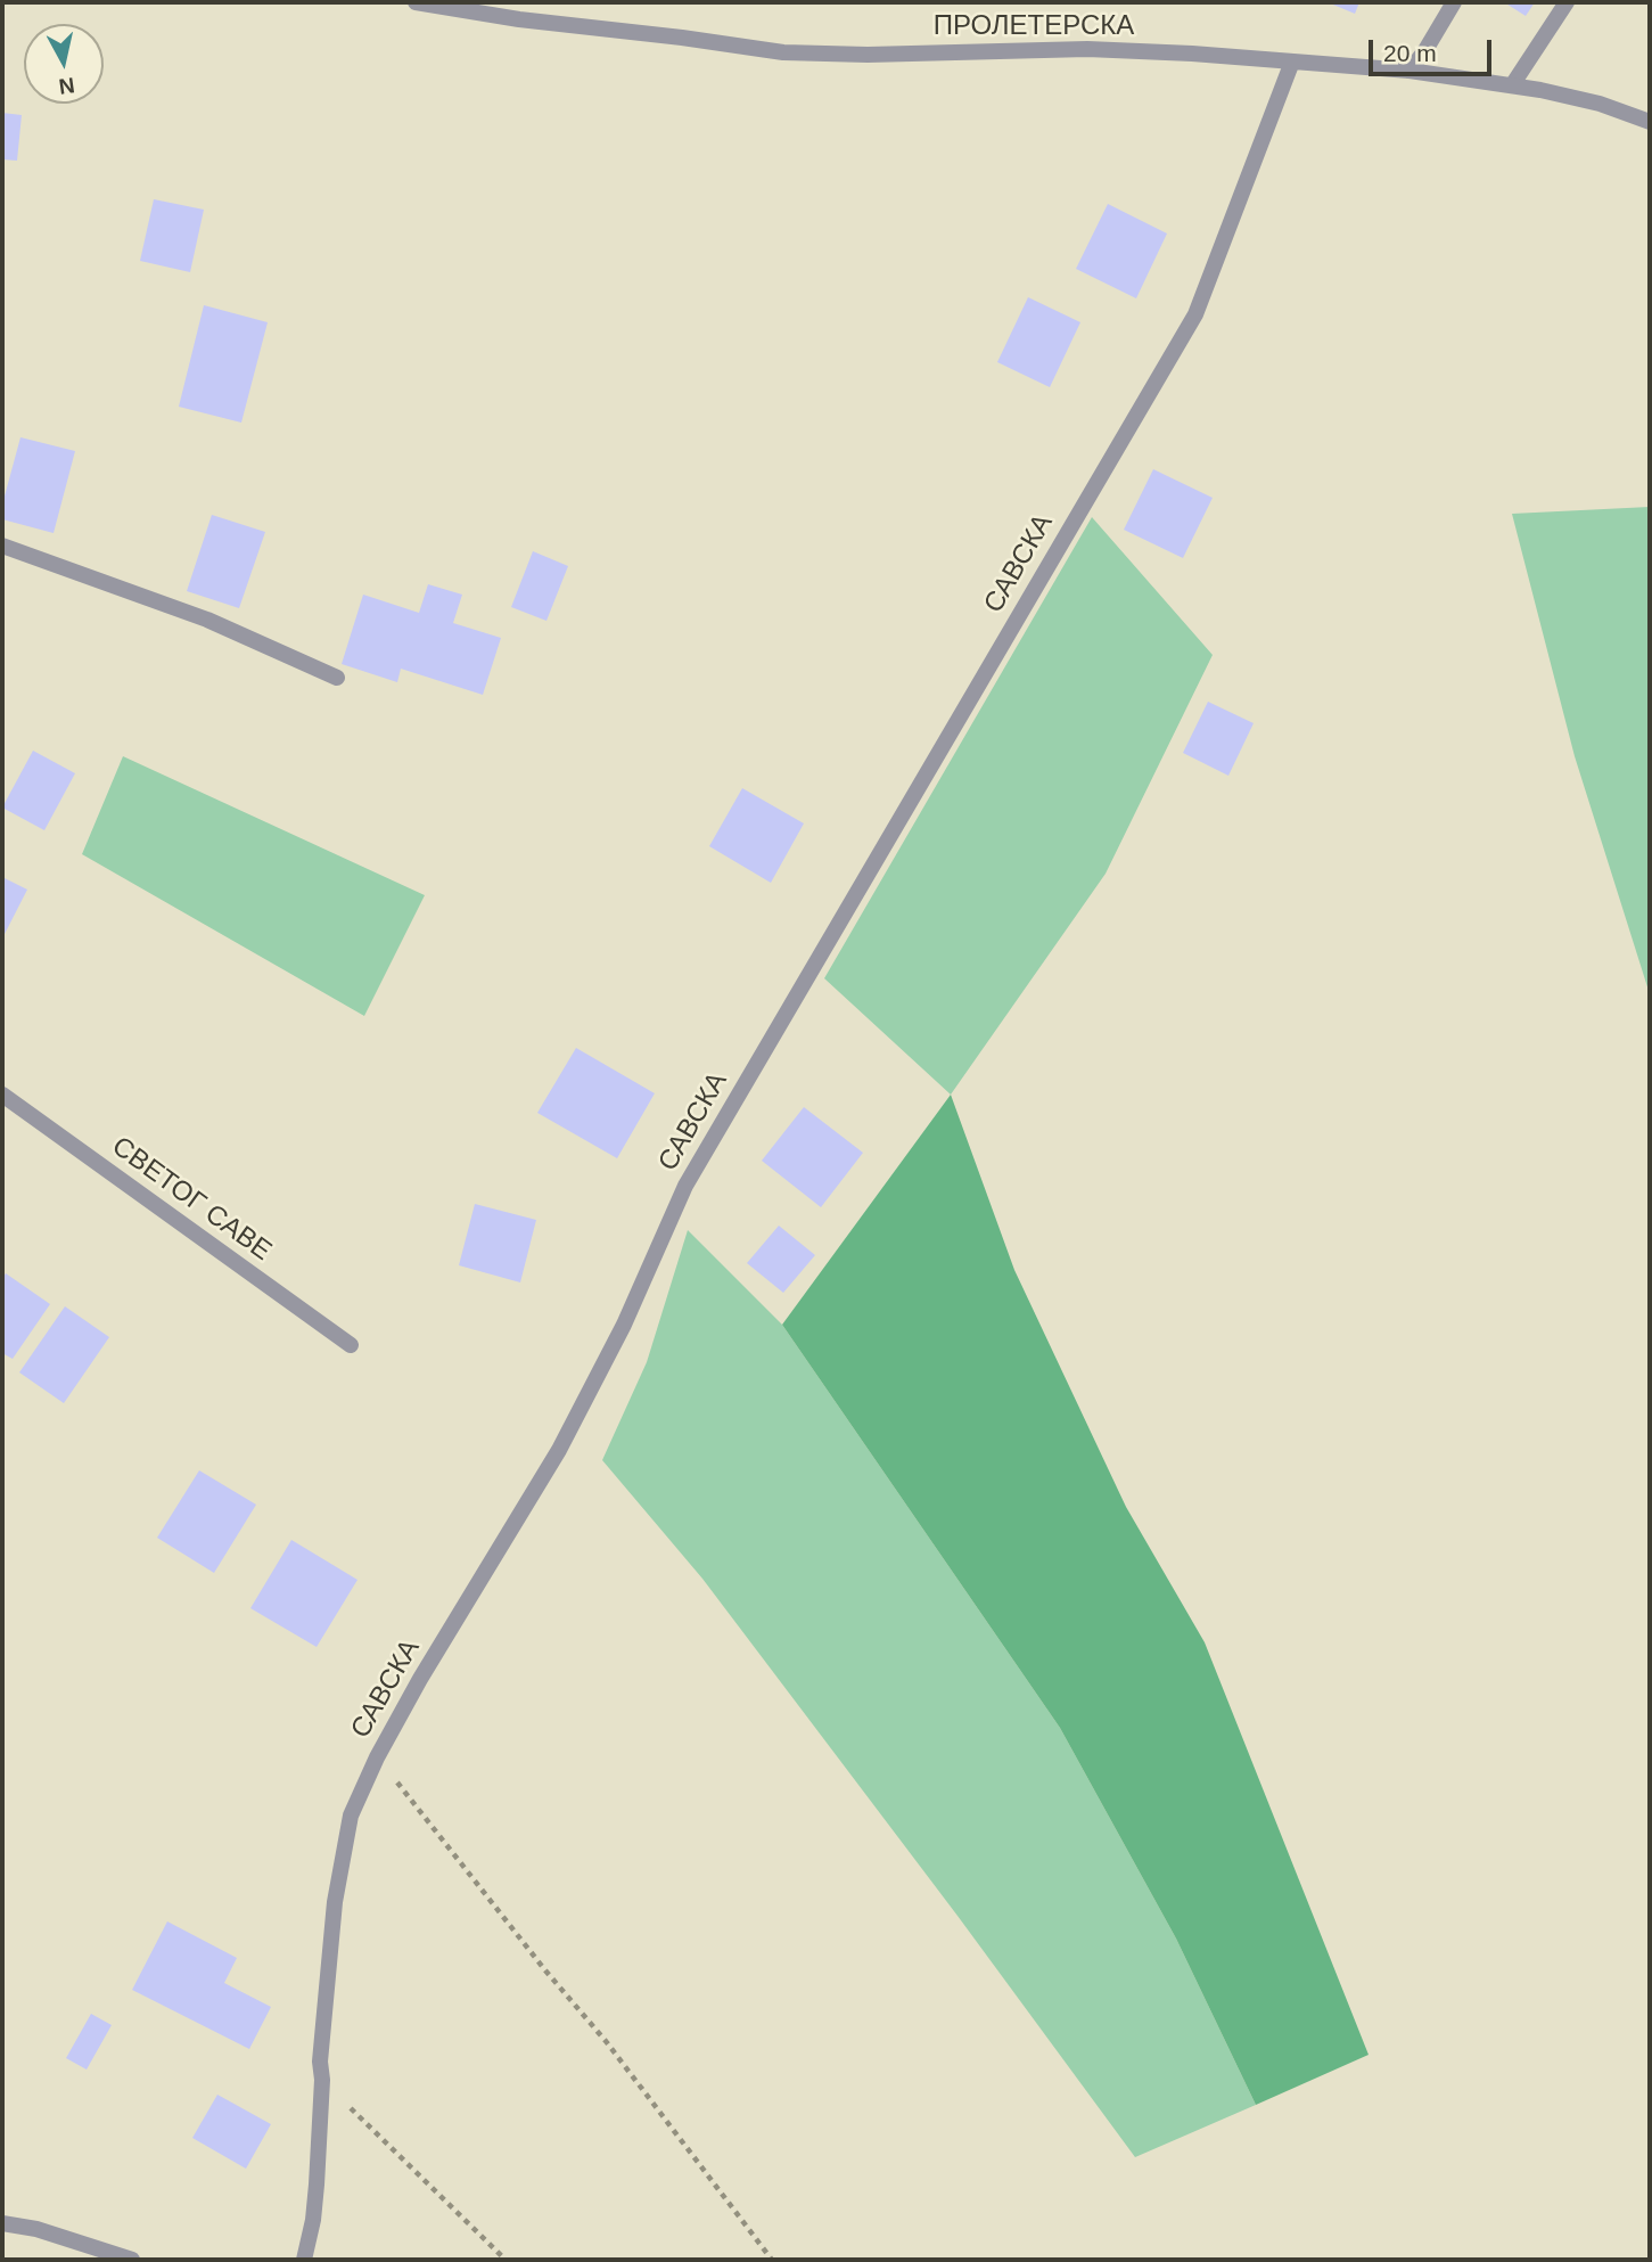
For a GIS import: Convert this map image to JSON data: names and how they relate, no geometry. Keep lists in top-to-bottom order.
{
  "streets": {
    "street": ["ПРОЛЕТЕРСКА", "САВСКА", "СВЕТОГ САВЕ"]
  },
  "crossings": [
    ["ПРОЛЕТЕРСКА", "САВСКА"]
  ],
  "scale_bar": "20 m",
  "north": "bottom"
}
